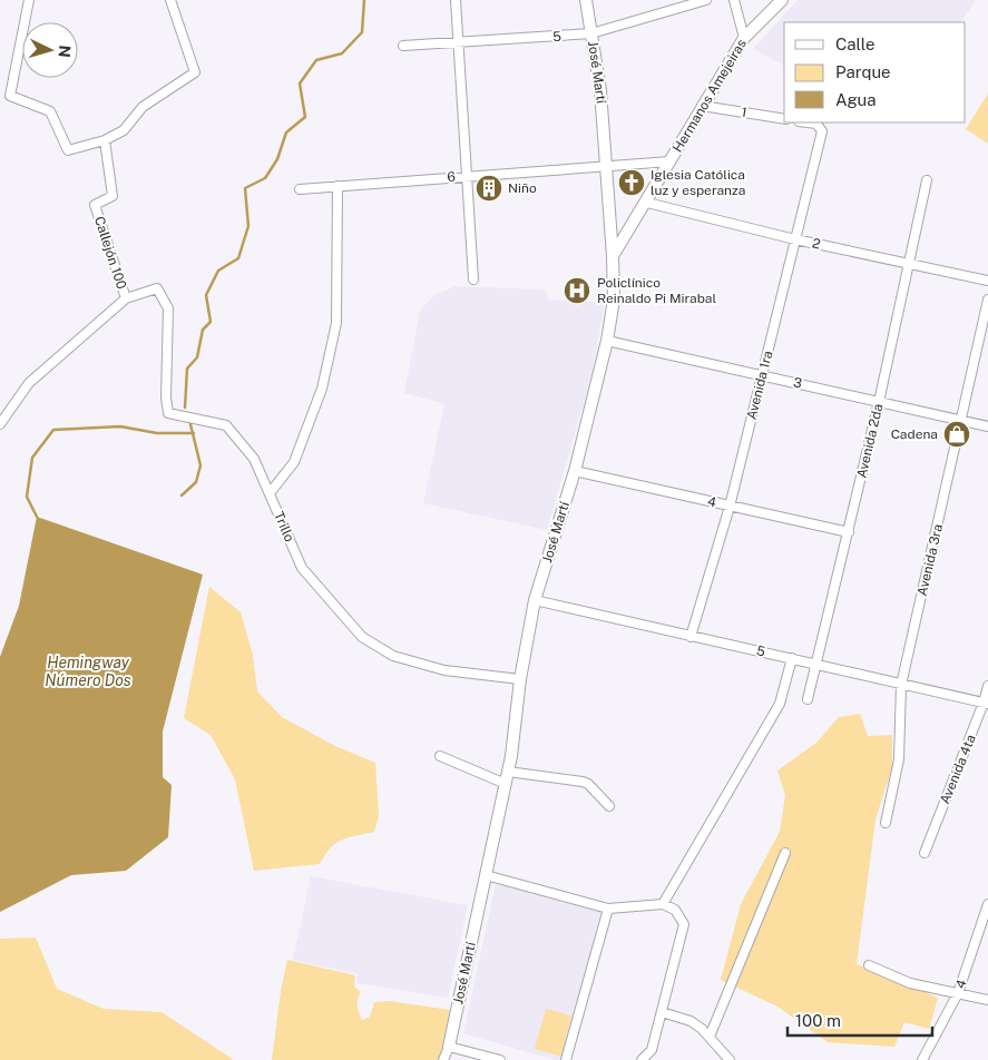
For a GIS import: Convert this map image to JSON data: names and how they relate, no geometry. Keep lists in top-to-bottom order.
{
  "streets": {
    "street": [
      "5",
      "José Martí",
      "Hermanos Amejeiras",
      "1",
      "6",
      "2",
      "Callejón 100",
      "3",
      "Avenida 1ra",
      "Avenida 2da",
      "4",
      "Trillo",
      "Avenida 3ra",
      "Avenida 4ta"
    ]
  },
  "crossings": [
    ["5", "José Martí"],
    ["5", "Avenida 1ra"],
    ["5", "Avenida 2da"],
    ["5", "Avenida 3ra"],
    ["5", "Avenida 4ta"],
    ["José Martí", "Hermanos Amejeiras"],
    ["José Martí", "6"],
    ["José Martí", "3"],
    ["José Martí", "4"],
    ["José Martí", "Trillo"],
    ["Hermanos Amejeiras", "1"],
    ["Hermanos Amejeiras", "6"],
    ["Hermanos Amejeiras", "2"],
    ["2", "Avenida 1ra"],
    ["2", "Avenida 2da"],
    ["Callejón 100", "Trillo"],
    ["3", "Avenida 1ra"],
    ["3", "Avenida 2da"],
    ["3", "Avenida 3ra"],
    ["Avenida 1ra", "4"],
    ["Avenida 2da", "4"]
  ],
  "water": ["Hemingway Número Dos"],
  "places": {
    "church": ["Iglesia Católica luz y esperanza"],
    "building": ["Niño"],
    "hospital": ["Policlínico Reinaldo Pi Mirabal"],
    "shop": ["Cadena"]
  },
  "legend": ["Calle", "Parque", "Agua"],
  "scale_bar": "100 m",
  "north": "right"
}
